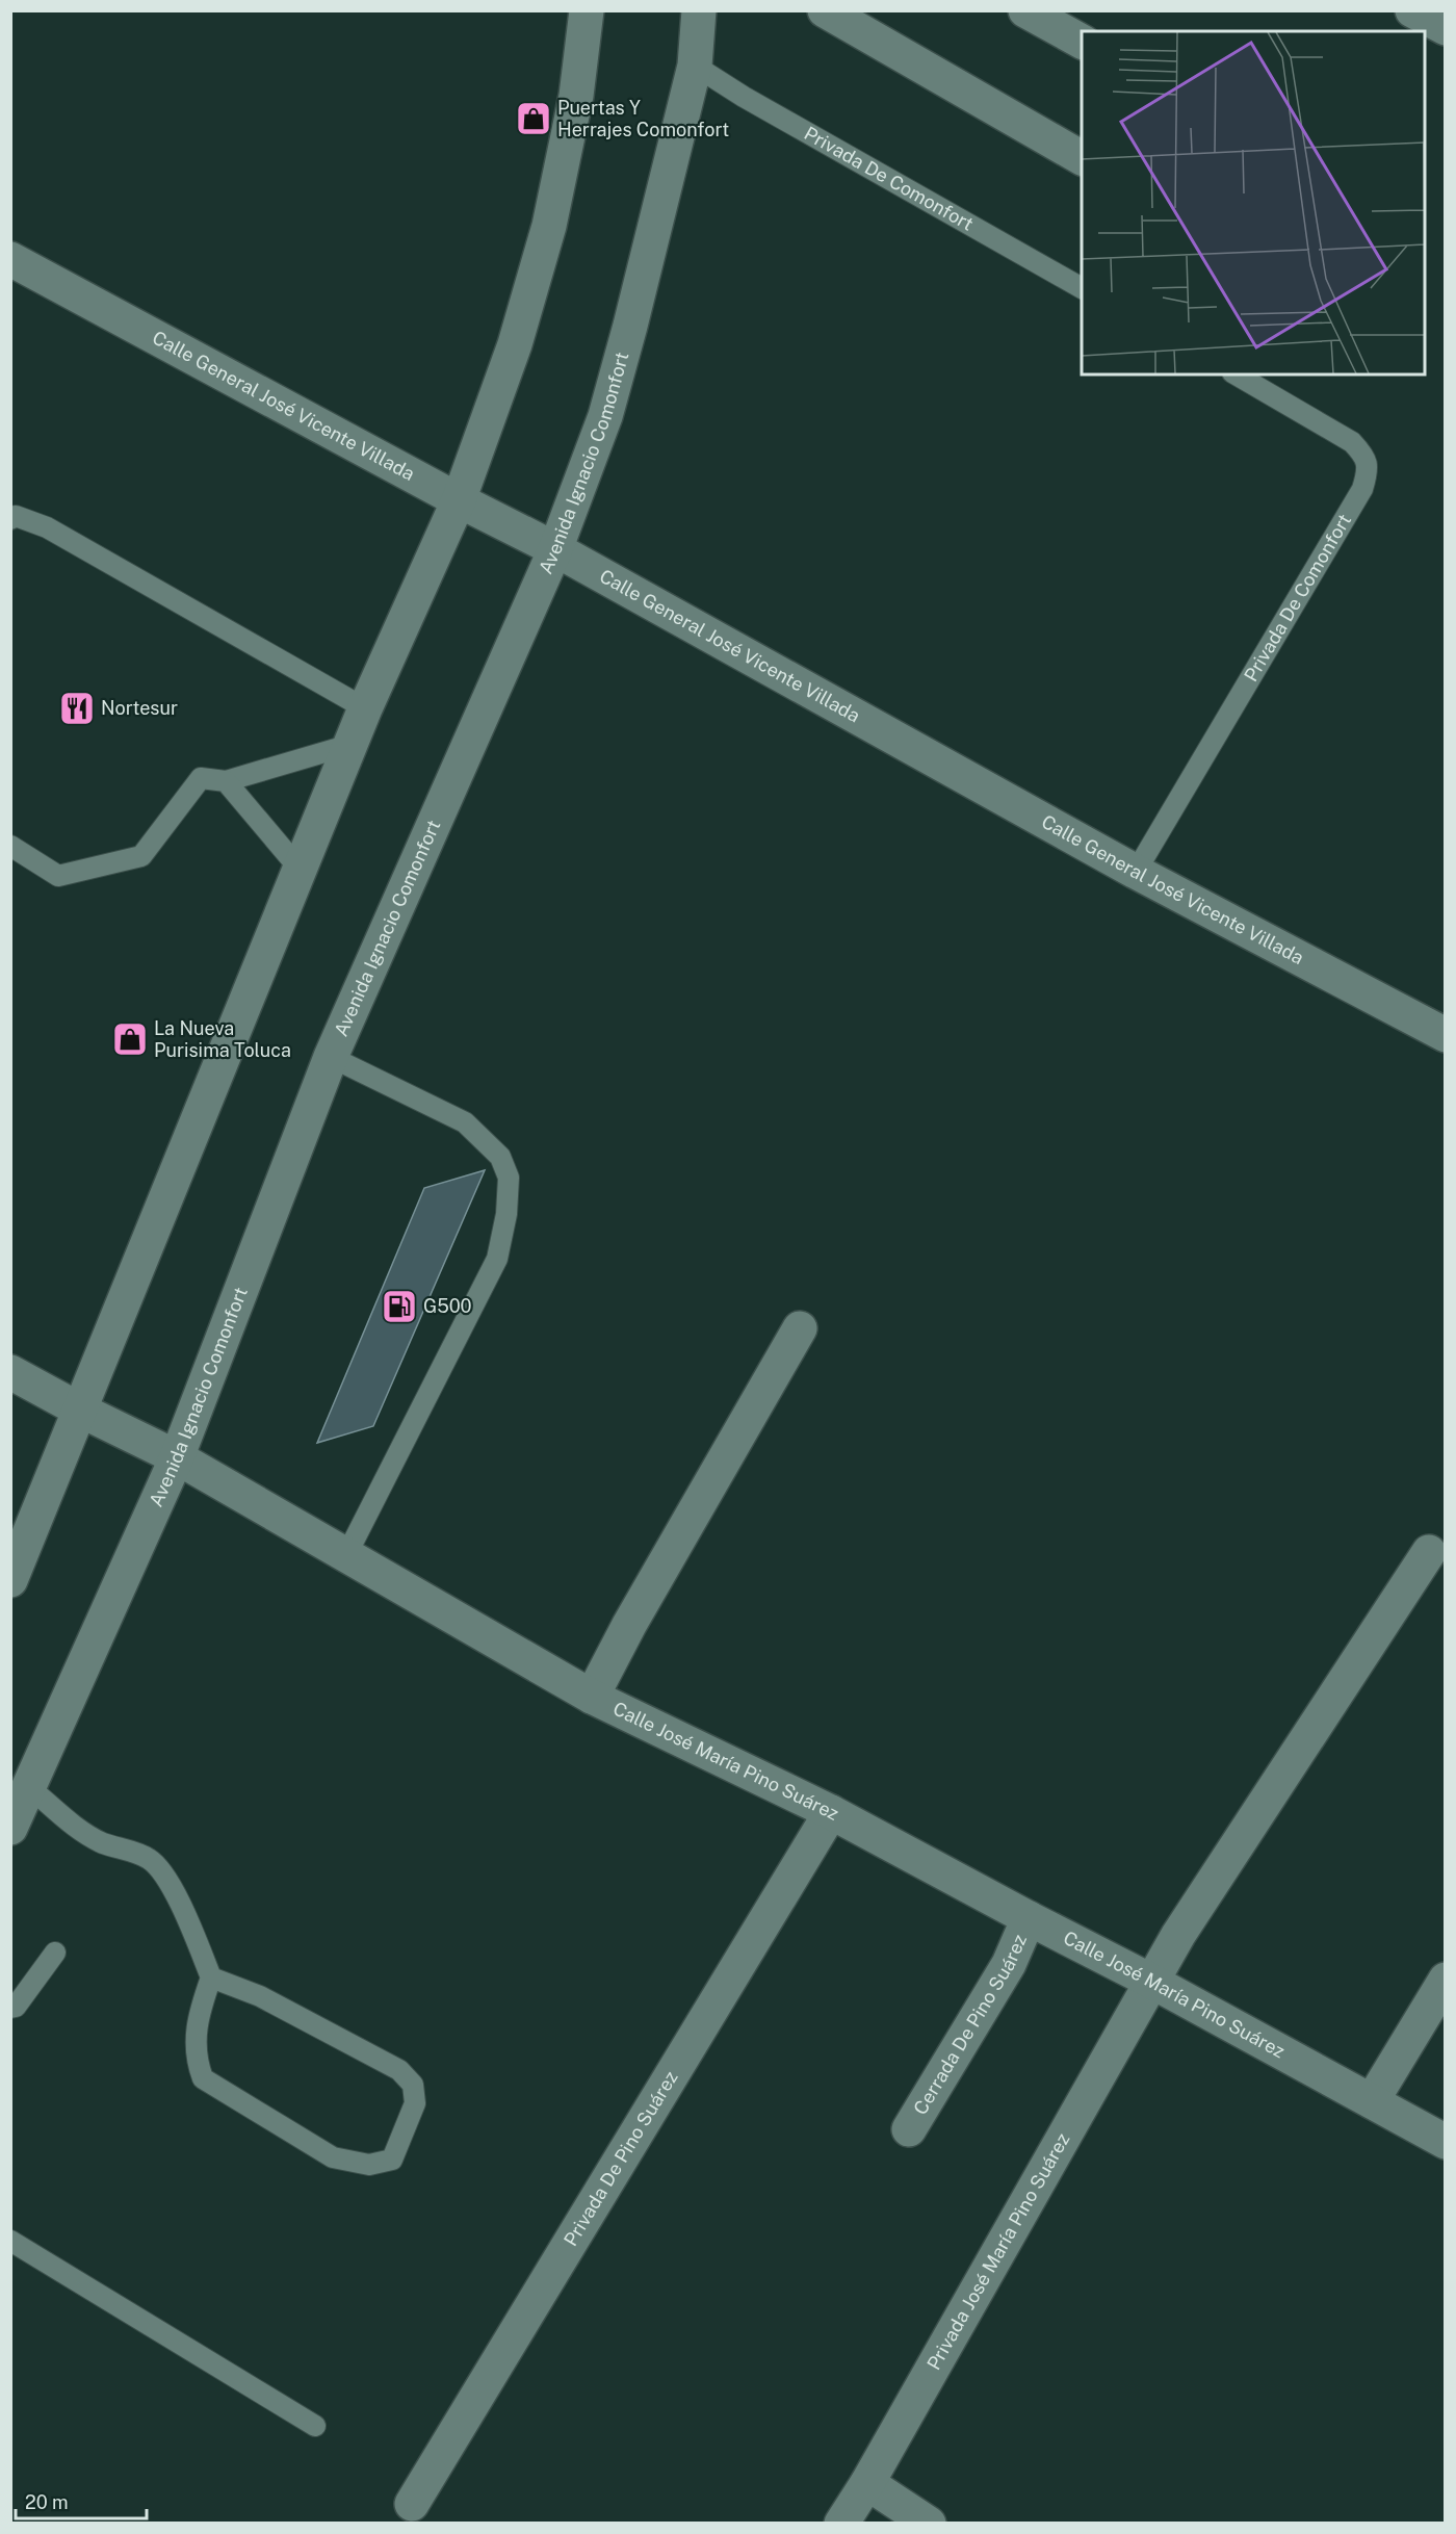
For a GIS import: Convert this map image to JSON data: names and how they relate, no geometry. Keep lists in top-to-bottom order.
{
  "streets": {
    "main road": [
      "Calle General José Vicente Villada",
      "Avenida Ignacio Comonfort",
      "Calle José María Pino Suárez",
      "Cerrada De Pino Suárez",
      "Privada De Pino Suárez",
      "Privada José María Pino Suárez"
    ],
    "lane": ["Privada De Comonfort"]
  },
  "crossings": [
    ["Privada De Comonfort", "Calle General José Vicente Villada"],
    ["Privada De Comonfort", "Avenida Ignacio Comonfort"],
    ["Calle General José Vicente Villada", "Avenida Ignacio Comonfort"],
    ["Avenida Ignacio Comonfort", "Calle José María Pino Suárez"],
    ["Calle José María Pino Suárez", "Cerrada De Pino Suárez"],
    ["Calle José María Pino Suárez", "Privada De Pino Suárez"],
    ["Calle José María Pino Suárez", "Privada José María Pino Suárez"]
  ],
  "places": {
    "shop": ["Puertas Y Herrajes Comonfort", "La Nueva Purisima Toluca"],
    "restaurant": ["Nortesur"],
    "fuel station": ["G500"]
  },
  "scale_bar": "20 m"
}
